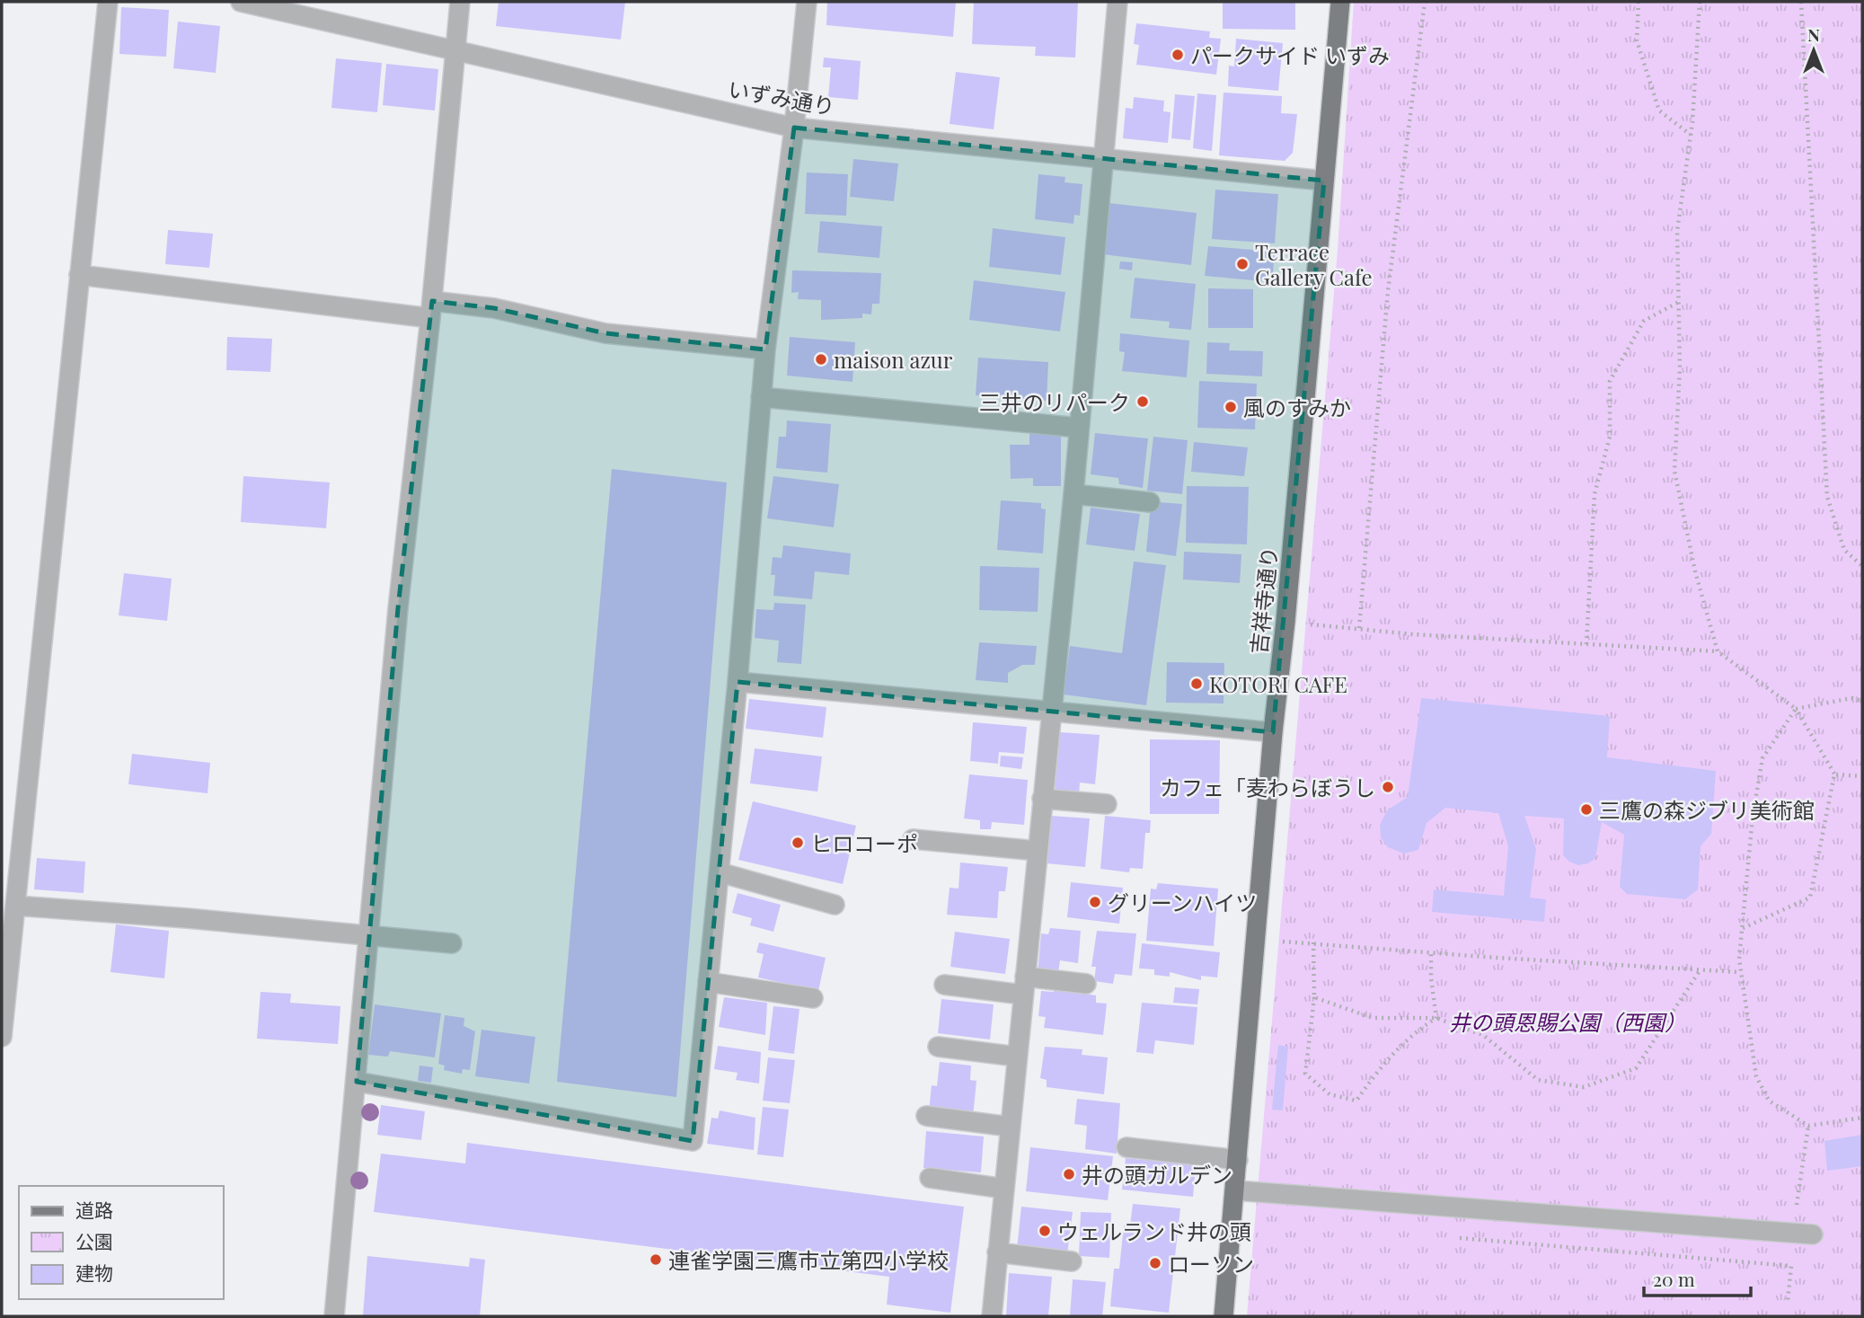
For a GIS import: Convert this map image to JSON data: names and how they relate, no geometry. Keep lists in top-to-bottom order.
{
  "streets": {
    "main road": ["吉祥寺通り"],
    "street": ["いずみ通り"]
  },
  "crossings": [
    ["いずみ通り", "吉祥寺通り"]
  ],
  "parks": ["井の頭恩賜公園（西園）"],
  "places": [
    "パークサイド いずみ",
    "Terrace Gallery Cafe",
    "maison azur",
    "三井のリパーク",
    "風のすみか",
    "KOTORI CAFE",
    "カフェ「麦わらぼうし",
    "三鷹の森ジブリ美術館",
    "ヒロコーポ",
    "グリーンハイツ",
    "井の頭ガルデン",
    "ウェルランド井の頭",
    "連雀学園三鷹市立第四小学校",
    "ローソン"
  ],
  "legend": ["道路", "公園", "建物"],
  "scale_bar": "20 m",
  "north": "top"
}
